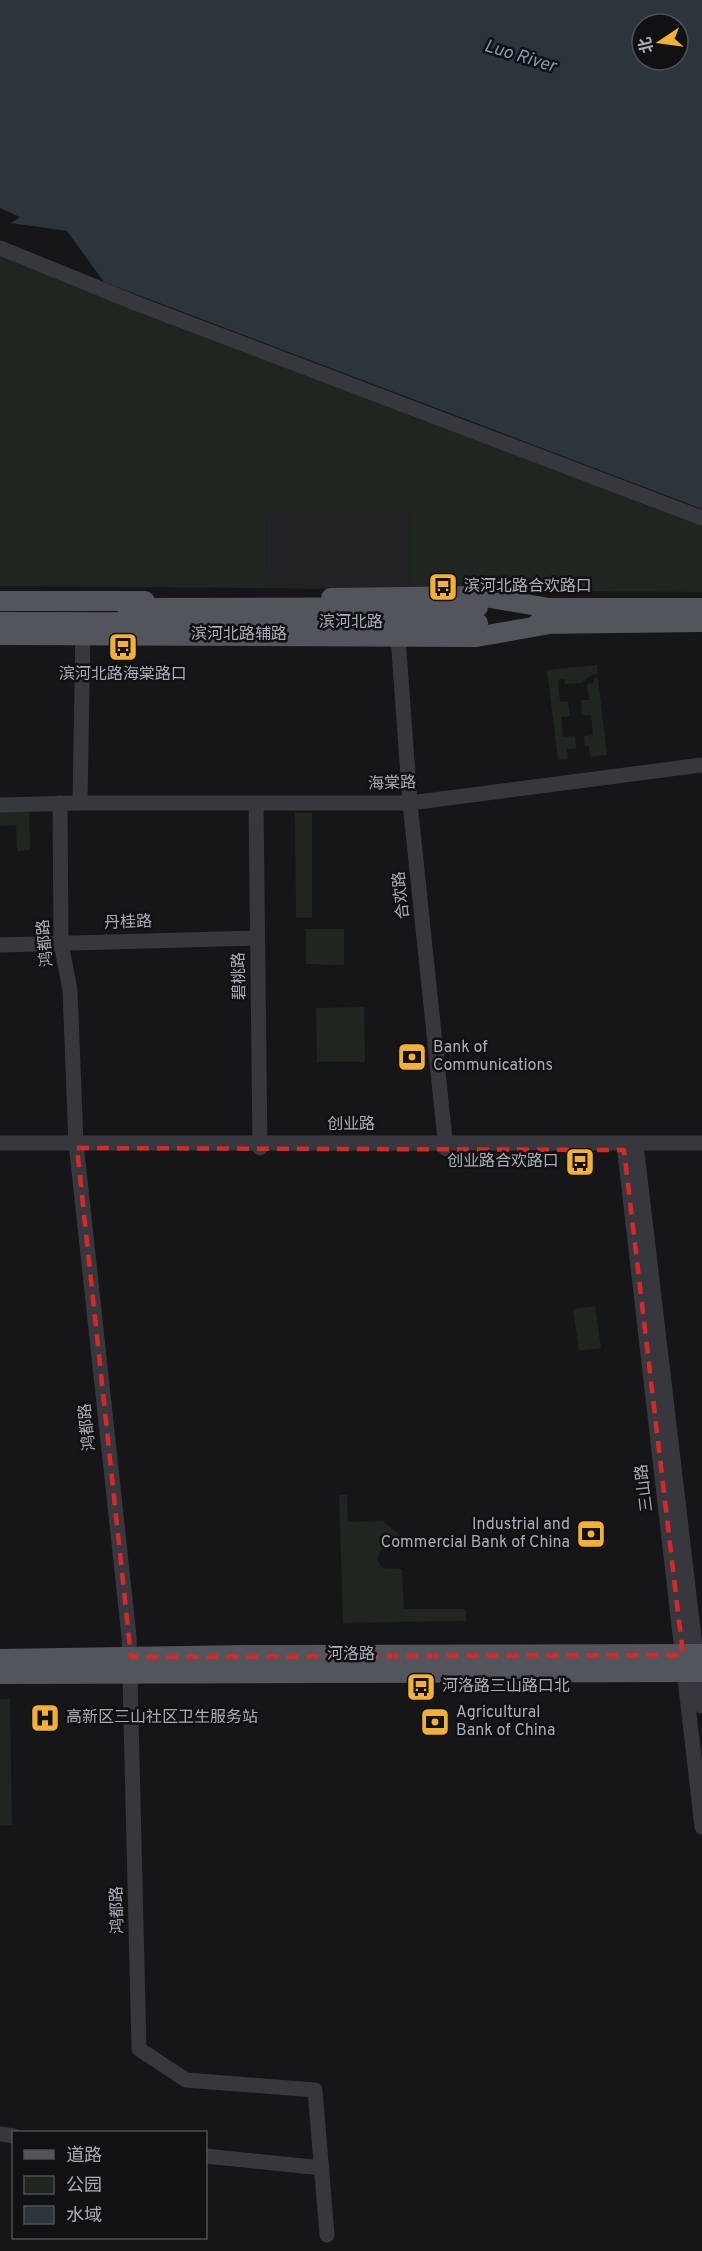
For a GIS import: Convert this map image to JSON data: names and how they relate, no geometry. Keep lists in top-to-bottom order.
{
  "streets": {
    "main road": ["滨河北路", "滨河北路辅路", "河洛路"],
    "street": [
      "海棠路",
      "合欢路",
      "丹桂路",
      "鸿都路",
      "碧桃路",
      "创业路",
      "三山路"
    ]
  },
  "crossings": [
    ["滨河北路", "滨河北路辅路"],
    ["滨河北路辅路", "合欢路"],
    ["海棠路", "合欢路"],
    ["海棠路", "鸿都路"],
    ["海棠路", "碧桃路"],
    ["合欢路", "创业路"],
    ["丹桂路", "鸿都路"],
    ["丹桂路", "碧桃路"],
    ["鸿都路", "创业路"],
    ["鸿都路", "河洛路"],
    ["碧桃路", "创业路"],
    ["创业路", "三山路"],
    ["三山路", "河洛路"]
  ],
  "water": ["Luo River"],
  "places": {
    "bus stop": [
      "滨河北路合欢路口",
      "滨河北路海棠路口",
      "创业路合欢路口",
      "河洛路三山路口北"
    ],
    "bank": ["Bank of Communications", "Industrial and Commercial Bank of China", "Agricultural Bank of China"],
    "hospital": ["高新区三山社区卫生服务站"]
  },
  "legend": ["道路", "公园", "水域"],
  "north": "left"
}
